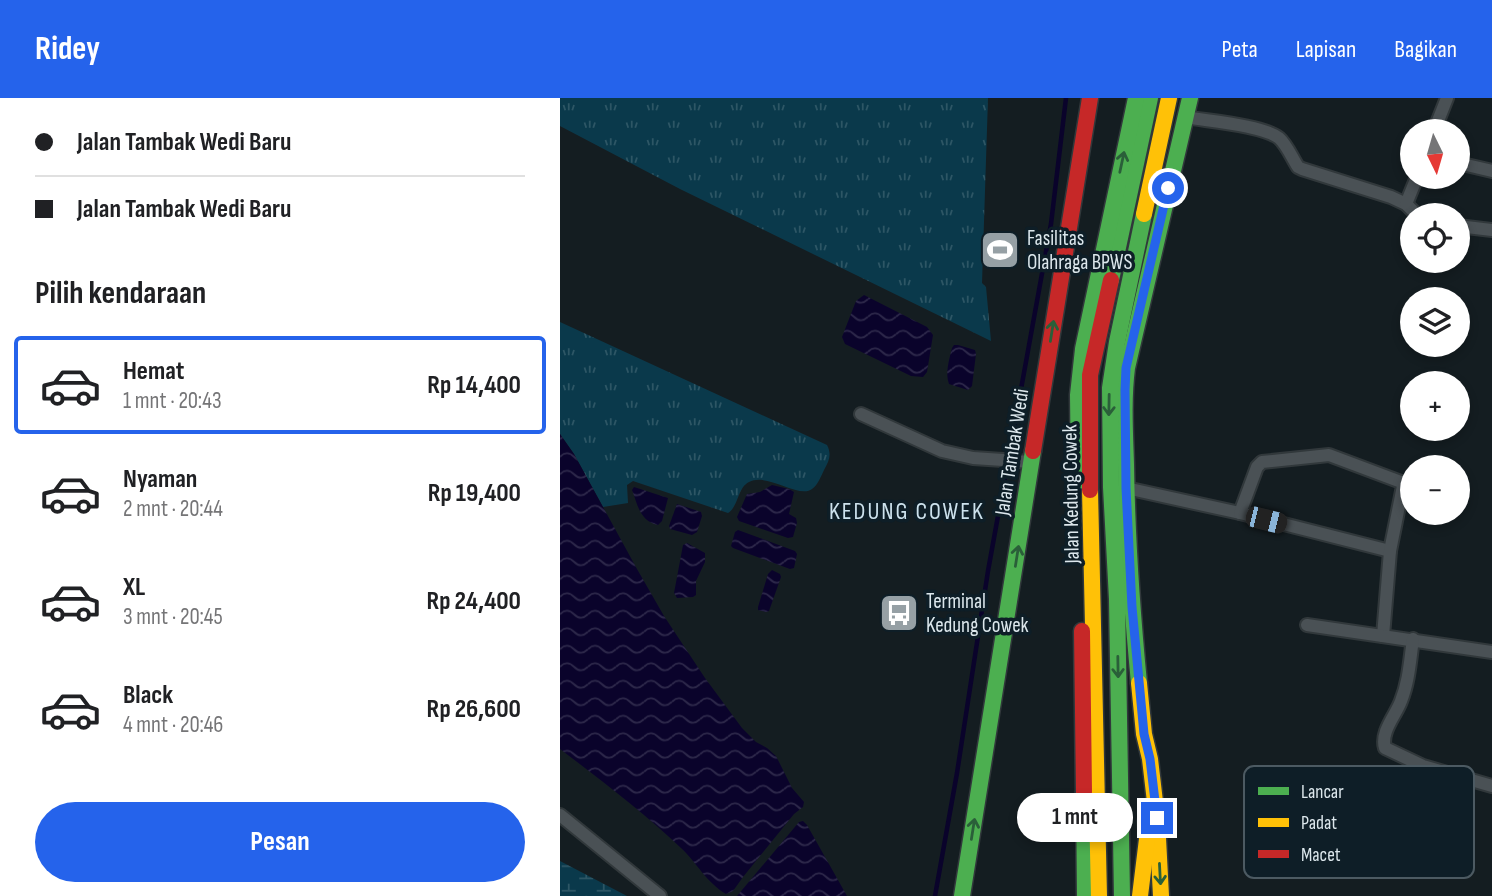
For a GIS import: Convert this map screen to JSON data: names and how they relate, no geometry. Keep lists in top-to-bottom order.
{
  "streets": {
    "main road": ["Jalan Tambak Wedi", "Jalan Kedung Cowek"]
  },
  "districts": ["KEDUNG COWEK"],
  "places": {
    "sports": ["Fasilitas Olahraga BPWS"],
    "bus stop": ["Terminal Kedung Cowek"]
  },
  "legend": ["Lancar", "Padat", "Macet"],
  "north": "bottom",
  "page": {
    "header": "Ridey",
    "nav": ["Peta", "Lapisan", "Bagikan"],
    "banner": ["Jalan Tambak Wedi Baru", "Jalan Tambak Wedi Baru"],
    "map_buttons": ["+", "−"],
    "heading": "Pilih kendaraan",
    "list": [
      {
        "name": "Hemat",
        "note": "1 mnt · 20:43",
        "value": "Rp 14,400"
      },
      {
        "name": "Nyaman",
        "note": "2 mnt · 20:44",
        "value": "Rp 19,400"
      },
      {
        "name": "XL",
        "note": "3 mnt · 20:45",
        "value": "Rp 24,400"
      },
      {
        "name": "Black",
        "note": "4 mnt · 20:46",
        "value": "Rp 26,600"
      }
    ],
    "buttons": "Pesan",
    "bubble": "1 mnt"
  }
}
